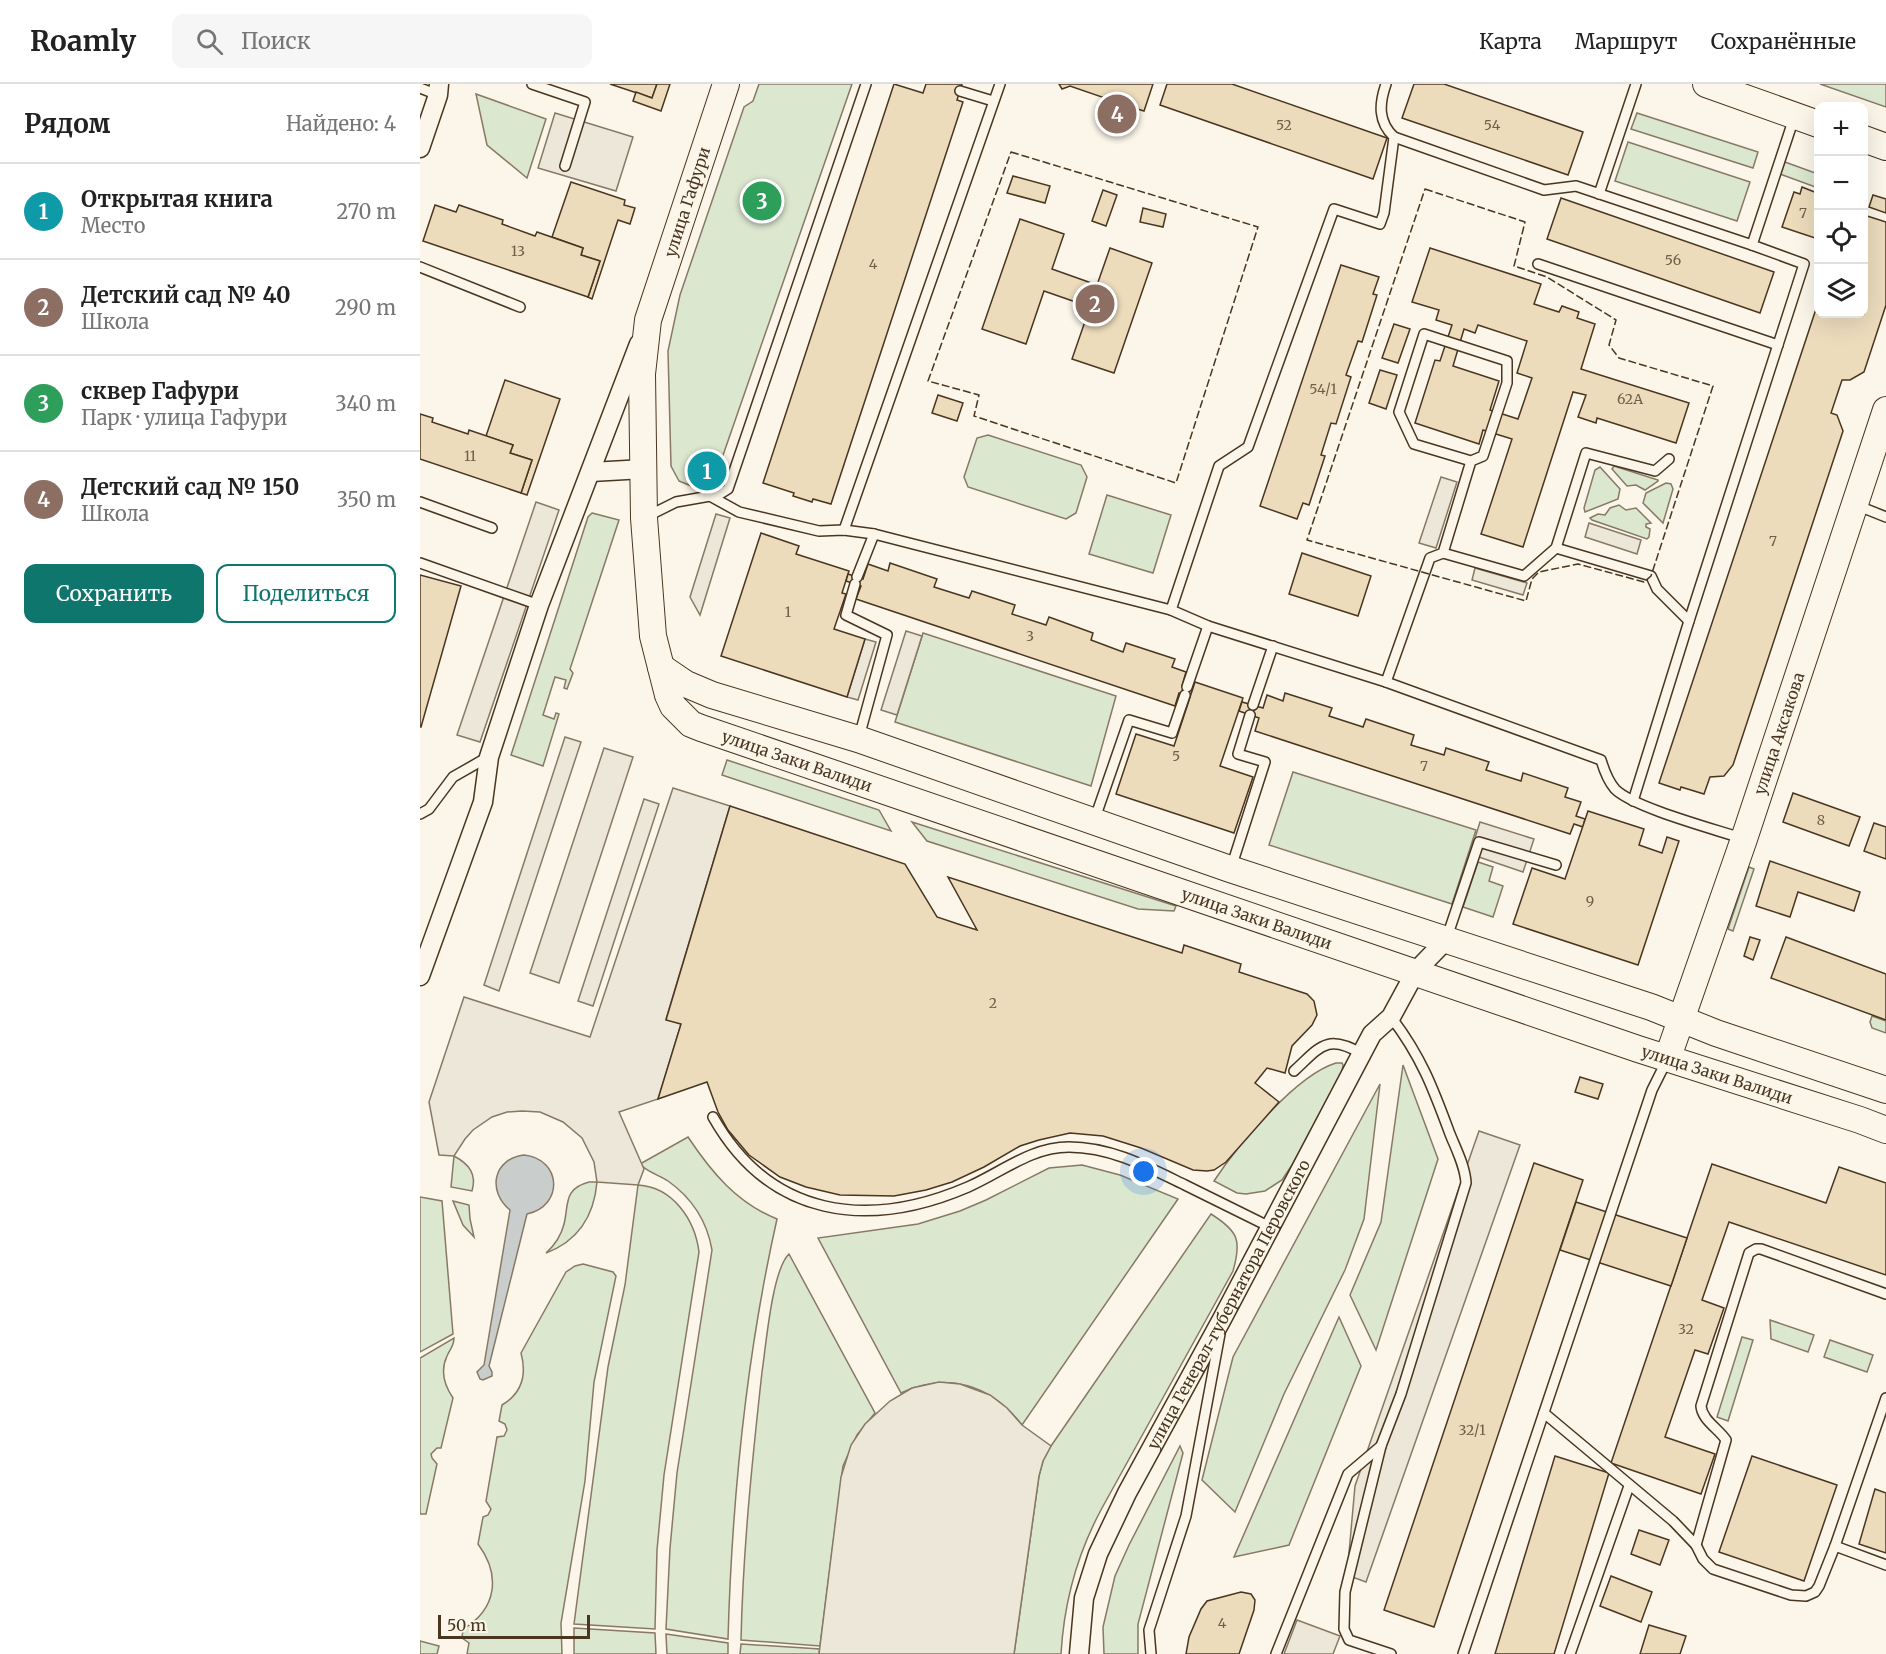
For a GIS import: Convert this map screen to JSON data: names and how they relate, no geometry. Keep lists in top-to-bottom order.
{
  "streets": {
    "main road": ["улица Гафури", "улица Аксакова", "улица Заки Валиди"],
    "street": ["улица Генерал-губернатора Перовского"]
  },
  "crossings": [
    ["улица Гафури", "улица Заки Валиди"],
    ["улица Аксакова", "улица Заки Валиди"],
    ["улица Заки Валиди", "улица Генерал-губернатора Перовского"]
  ],
  "house_numbers": [
    "52",
    "54",
    "7",
    "13",
    "56",
    "4",
    "54/1",
    "62А",
    "11",
    "7",
    "1",
    "3",
    "5",
    "7",
    "8",
    "9",
    "2",
    "32",
    "32/1",
    "4"
  ],
  "scale_bar": "50 m",
  "page": {
    "header": "Roamly",
    "search": "Поиск",
    "nav": ["Карта", "Маршрут", "Сохранённые"],
    "heading": ["Рядом", "Найдено: 4"],
    "pins": [
      "4",
      "3",
      "2",
      "1"
    ],
    "map_buttons": ["+", "−"],
    "list": [
      {
        "mark": "1",
        "name": "Открытая книга",
        "note": "Место",
        "value": "270 m"
      },
      {
        "mark": "2",
        "name": "Детский сад № 40",
        "note": "Школа",
        "value": "290 m"
      },
      {
        "mark": "3",
        "name": "сквер Гафури",
        "note": "Парк · улица Гафури",
        "value": "340 m"
      },
      {
        "mark": "4",
        "name": "Детский сад № 150",
        "note": "Школа",
        "value": "350 m"
      }
    ],
    "buttons": ["Сохранить", "Поделиться"],
    "scale": "50 m"
  }
}
